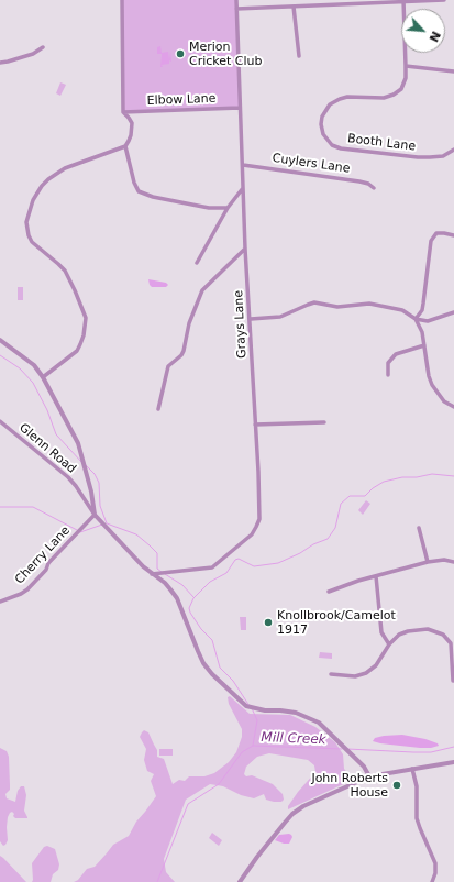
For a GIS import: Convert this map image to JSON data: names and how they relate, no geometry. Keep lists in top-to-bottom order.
{
  "streets": {
    "street": [
      "Elbow Lane",
      "Booth Lane",
      "Cuylers Lane",
      "Grays Lane",
      "Glenn Road",
      "Cherry Lane"
    ]
  },
  "crossings": [
    ["Elbow Lane", "Grays Lane"],
    ["Cuylers Lane", "Grays Lane"],
    ["Glenn Road", "Cherry Lane"]
  ],
  "water": ["Mill Creek"],
  "places": ["Merion Cricket Club", "Knollbrook/Camelot 1917", "John Roberts House"],
  "north": "bottom right"
}
